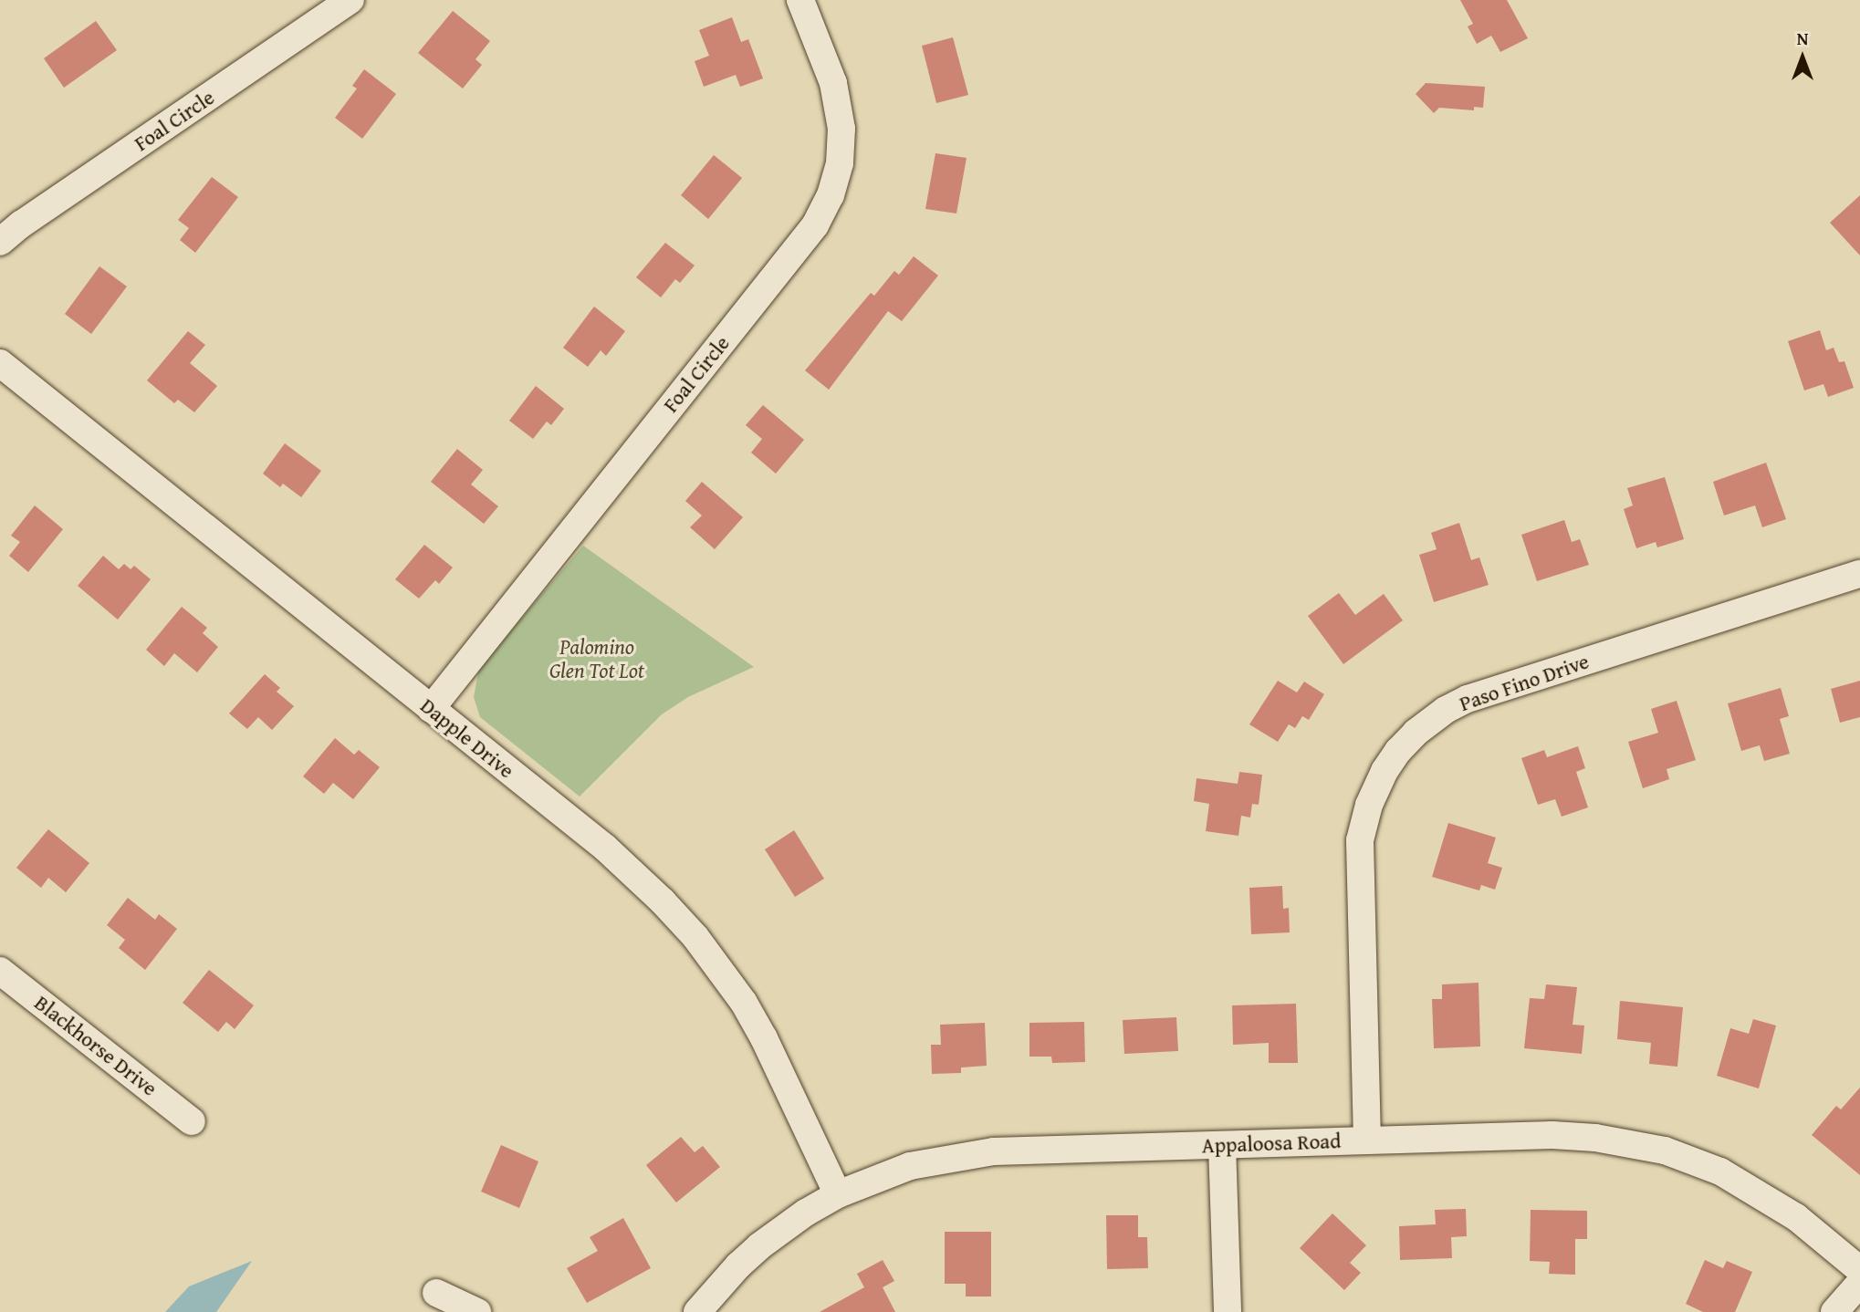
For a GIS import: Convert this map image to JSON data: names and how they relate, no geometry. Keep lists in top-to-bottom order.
{
  "streets": {
    "street": [
      "Foal Circle",
      "Paso Fino Drive",
      "Dapple Drive",
      "Blackhorse Drive",
      "Appaloosa Road"
    ]
  },
  "crossings": [
    ["Foal Circle", "Dapple Drive"],
    ["Paso Fino Drive", "Appaloosa Road"],
    ["Dapple Drive", "Appaloosa Road"]
  ],
  "parks": ["Palomino Glen Tot Lot"],
  "north": "top"
}
